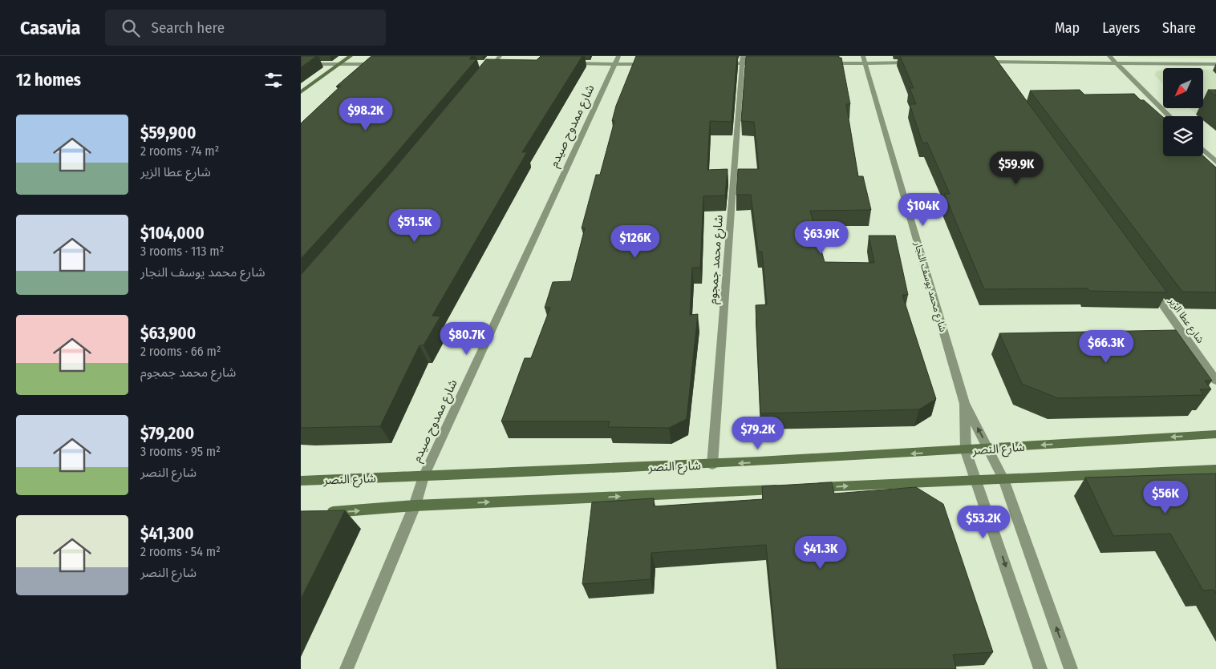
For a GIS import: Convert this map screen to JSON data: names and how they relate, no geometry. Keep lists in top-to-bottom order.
{
  "streets": {
    "main road": ["شارع النصر"],
    "street": [
      "شارع ممدوح صيدم",
      "شارع محمد جمجوم",
      "شارع محمد يوسف النجار",
      "شارع عطا الزير"
    ]
  },
  "crossings": [
    ["شارع ممدوح صيدم", "شارع النصر"],
    ["شارع محمد جمجوم", "شارع النصر"],
    ["شارع محمد يوسف النجار", "شارع النصر"]
  ],
  "north": "bottom left",
  "page": {
    "header": "Casavia",
    "search": "Search here",
    "nav": ["Map", "Layers", "Share"],
    "heading": "12 homes",
    "price": [
      "$98.2K",
      "$59.9K",
      "$104K",
      "$51.5K",
      "$63.9K",
      "$126K",
      "$80.7K",
      "$66.3K",
      "$79.2K",
      "$56K",
      "$53.2K",
      "$41.3K"
    ],
    "list": [
      {
        "name": "$59,900",
        "note": "2 rooms · 74 m² · شارع عطا الزير"
      },
      {
        "name": "$104,000",
        "note": "3 rooms · 113 m² · شارع محمد يوسف النجار"
      },
      {
        "name": "$63,900",
        "note": "2 rooms · 66 m² · شارع محمد جمجوم"
      },
      {
        "name": "$79,200",
        "note": "3 rooms · 95 m² · شارع النصر"
      },
      {
        "name": "$41,300",
        "note": "2 rooms · 54 m² · شارع النصر"
      }
    ]
  }
}
